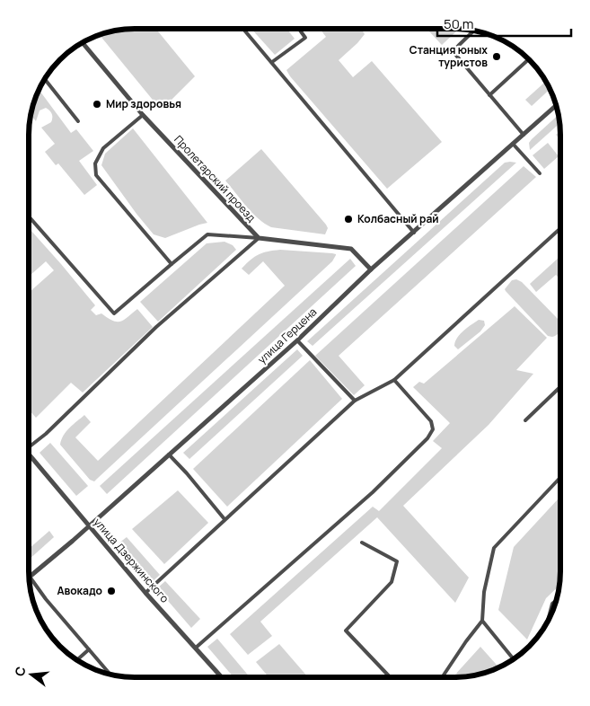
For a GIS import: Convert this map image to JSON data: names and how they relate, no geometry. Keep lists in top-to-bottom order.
{
  "streets": {
    "street": ["Пролетарский проезд", "улица Герцена", "улица Дзержинского"]
  },
  "crossings": [
    ["Пролетарский проезд", "улица Герцена"],
    ["улица Герцена", "улица Дзержинского"]
  ],
  "places": [
    "Станция юных туристов",
    "Мир здоровья",
    "Колбасный рай",
    "Авокадо"
  ],
  "scale_bar": "50 m",
  "north": "left"
}
